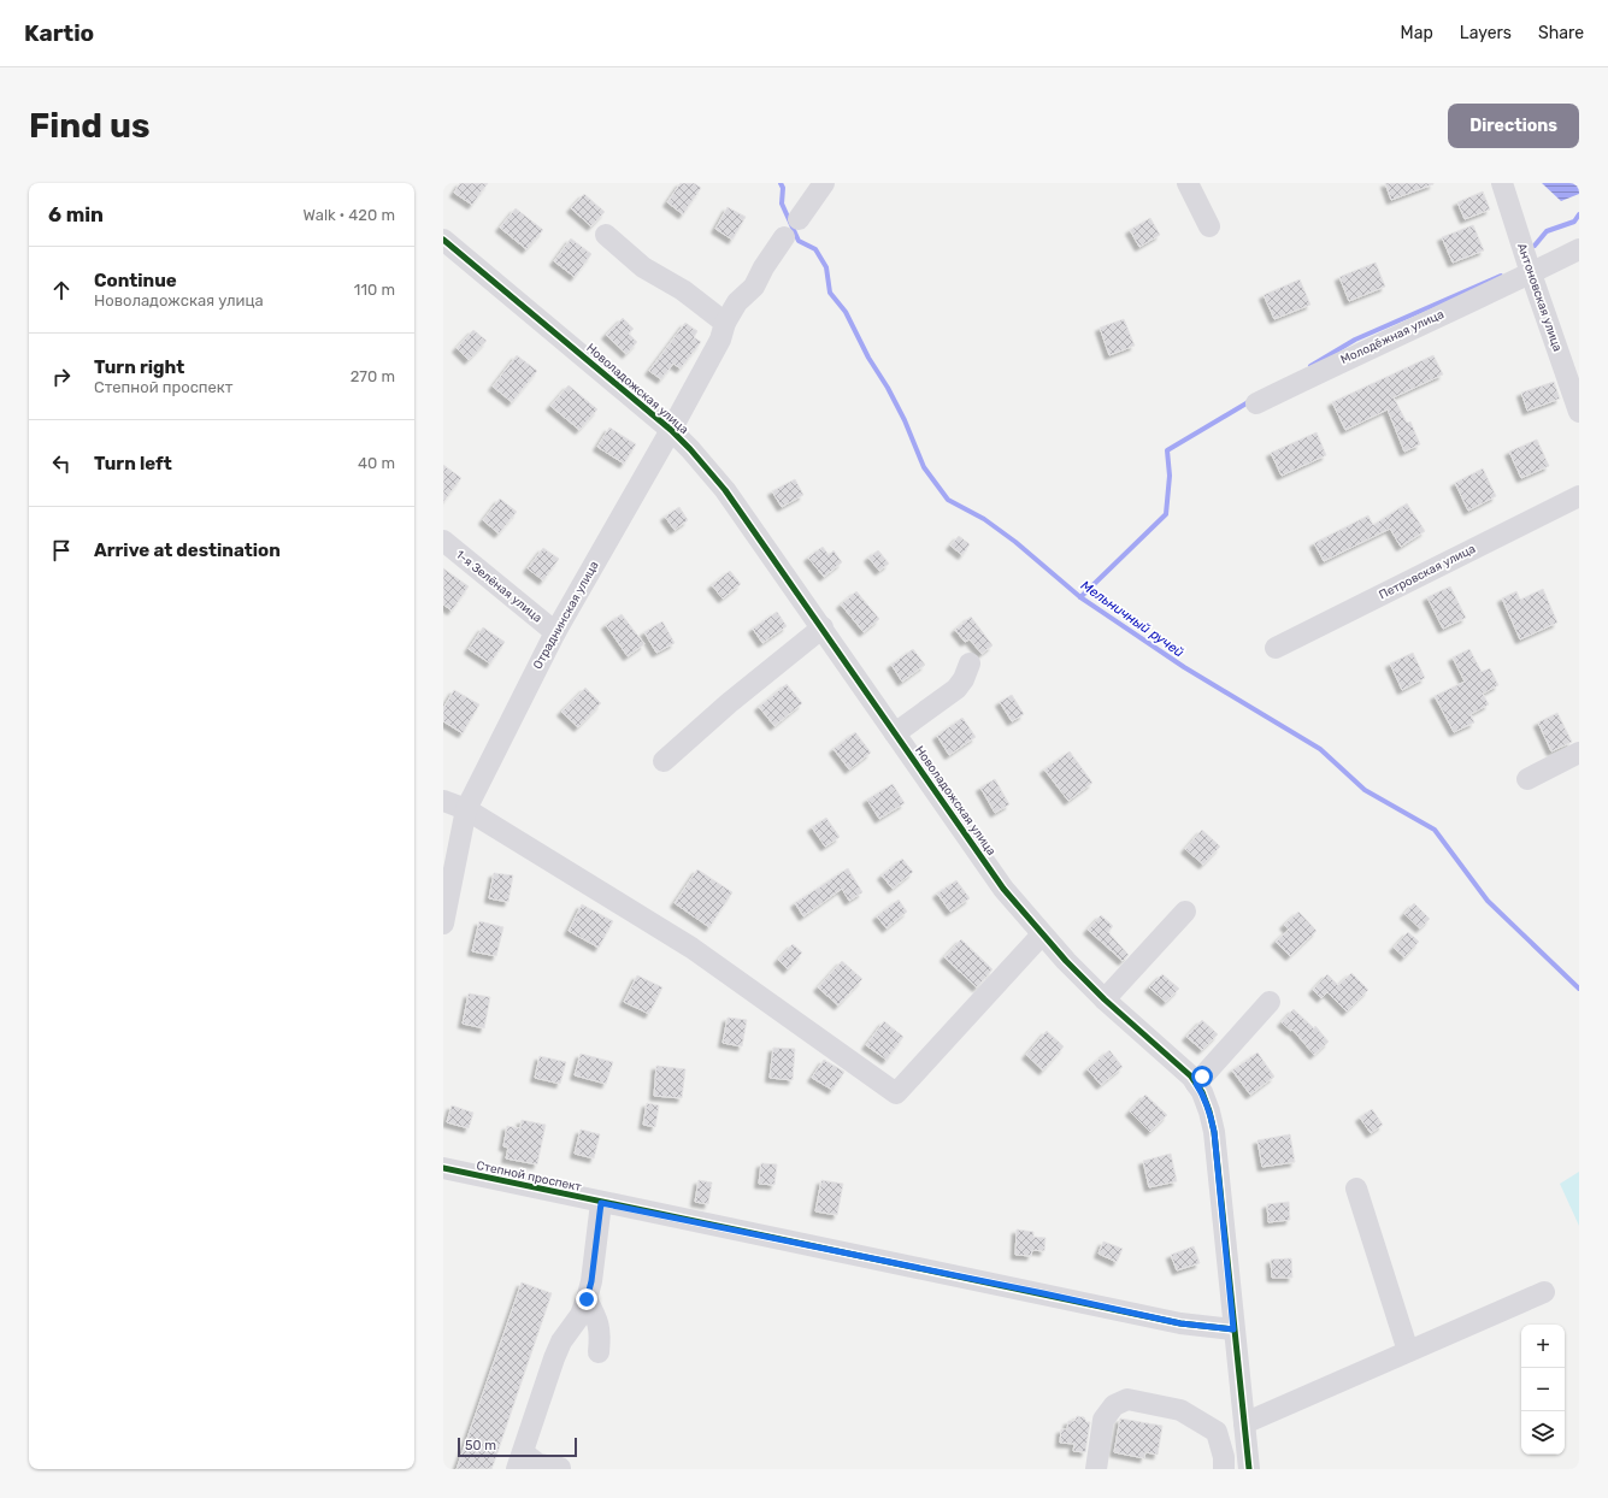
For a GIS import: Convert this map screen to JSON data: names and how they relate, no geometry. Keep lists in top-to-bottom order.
{
  "streets": {
    "street": [
      "Антоновская улица",
      "Молодёжная улица",
      "Новоладожская улица",
      "Петровская улица",
      "1-я Зелёная улица",
      "Отраднинская улица",
      "Степной проспект"
    ]
  },
  "crossings": [
    ["Антоновская улица", "Молодёжная улица"],
    ["Новоладожская улица", "Отраднинская улица"],
    ["Новоладожская улица", "Степной проспект"],
    ["1-я Зелёная улица", "Отраднинская улица"]
  ],
  "water": ["Мельничный ручей"],
  "scale_bar": "50 m",
  "page": {
    "header": "Kartio",
    "nav": ["Map", "Layers", "Share"],
    "buttons": "Directions",
    "title": "Find us",
    "heading": ["6 min", "Walk · 420 m"],
    "list": [
      ["Continue", "Новоладожская улица", "110 m"],
      ["Turn right", "Степной проспект", "270 m"],
      ["Turn left", "40 m"],
      "Arrive at destination"
    ],
    "map_buttons": ["+", "−"],
    "scale": "50 m"
  }
}
